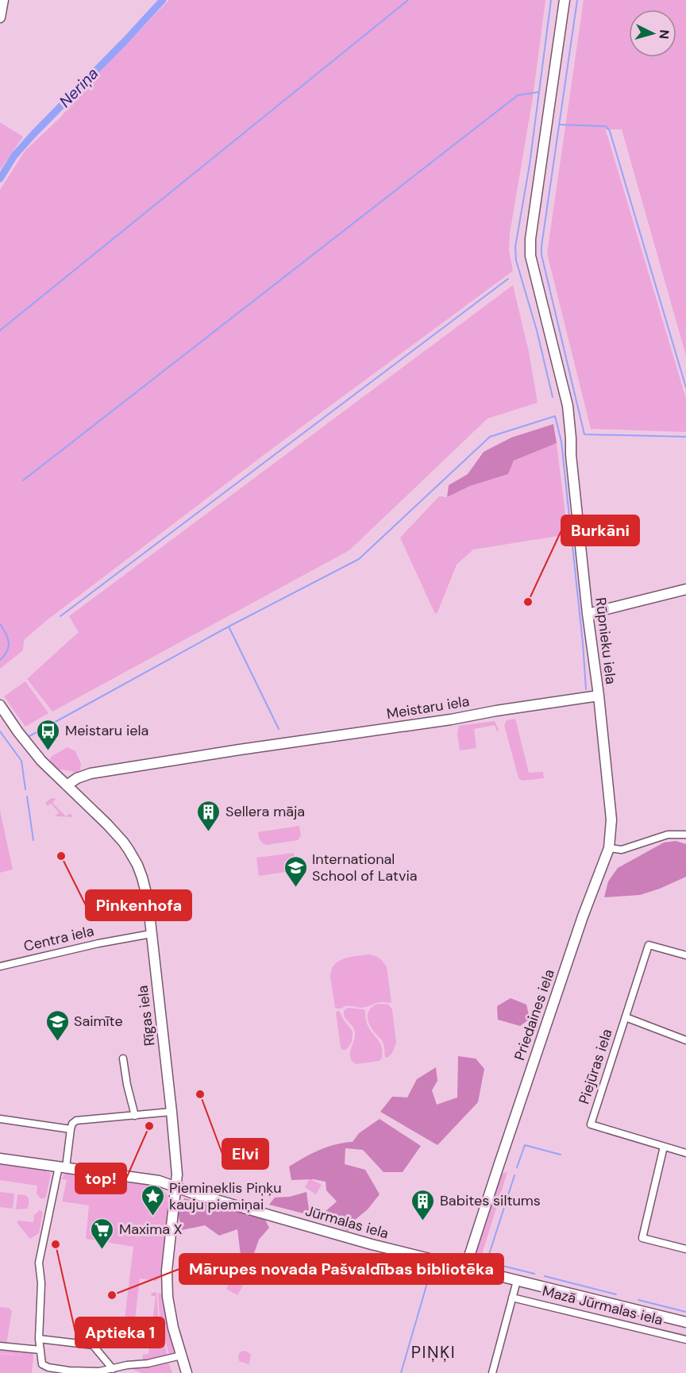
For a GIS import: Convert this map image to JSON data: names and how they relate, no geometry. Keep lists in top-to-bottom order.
{
  "streets": {
    "street": [
      "Rūpnieku iela",
      "Meistaru iela",
      "Centra iela",
      "Priedaines iela",
      "Rīgas iela",
      "Piejūras iela",
      "Jūrmalas iela",
      "Mazā Jūrmalas iela"
    ]
  },
  "crossings": [
    ["Rūpnieku iela", "Meistaru iela"],
    ["Rūpnieku iela", "Priedaines iela"],
    ["Meistaru iela", "Rīgas iela"],
    ["Centra iela", "Rīgas iela"],
    ["Priedaines iela", "Jūrmalas iela"],
    ["Rīgas iela", "Jūrmalas iela"]
  ],
  "districts": ["PIŅĶI"],
  "water": ["Neriņa"],
  "places": {
    "other": [
      "Burkāni",
      "Pinkenhofa",
      "Elvi",
      "top!",
      "Aptieka 1",
      "Mārupes novada Pašvaldības bibliotēka"
    ],
    "bus stop": ["Meistaru iela"],
    "building": ["Sellera māja", "Babites siltums"],
    "school or university": ["International School of Latvia", "Saimīte"],
    "place": ["Piemineklis Piņķu kauju piemiņai"],
    "supermarket": ["Maxima X"]
  },
  "north": "right"
}
